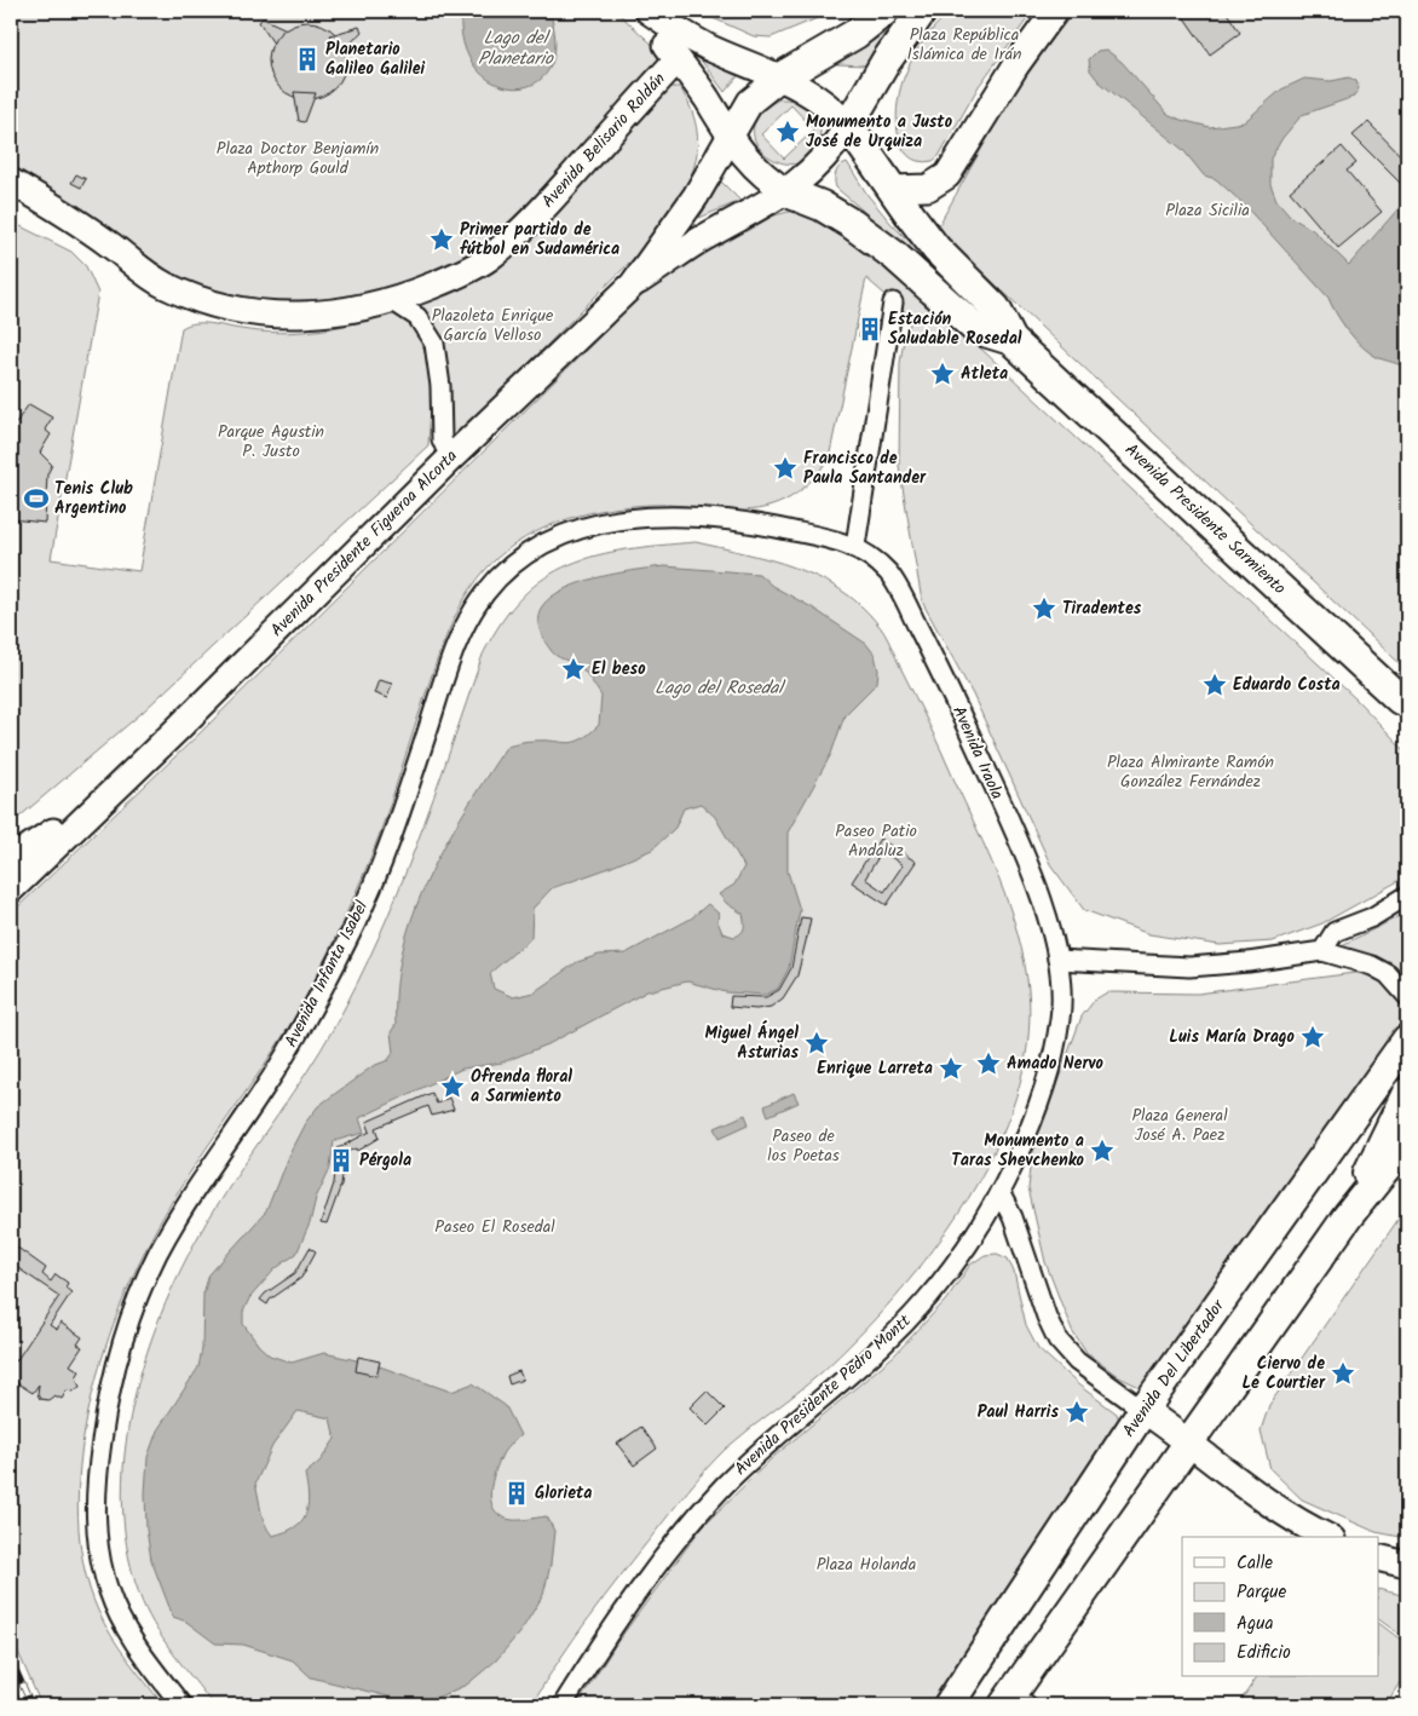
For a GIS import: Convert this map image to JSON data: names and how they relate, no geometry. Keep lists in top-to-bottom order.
{
  "streets": {
    "main road": [
      "Avenida Belisario Roldán",
      "Avenida Presidente Sarmiento",
      "Avenida Presidente Figueroa Alcorta",
      "Avenida Del Libertador"
    ],
    "street": ["Avenida Iraola", "Avenida Infanta Isabel", "Avenida Presidente Pedro Montt"]
  },
  "crossings": [
    ["Avenida Belisario Roldán", "Avenida Presidente Sarmiento"],
    ["Avenida Presidente Sarmiento", "Avenida Presidente Figueroa Alcorta"],
    ["Avenida Iraola", "Avenida Infanta Isabel"],
    ["Avenida Iraola", "Avenida Presidente Pedro Montt"]
  ],
  "water": ["Lago del Planetario", "Lago del Rosedal"],
  "parks": [
    "Plaza República Islámica de Irán",
    "Plaza Doctor Benjamín Apthorp Gould",
    "Plaza Sicilia",
    "Plazoleta Enrique García Velloso",
    "Parque Agustin P. Justo",
    "Plaza Almirante Ramón González Fernández",
    "Paseo Patio Andaluz",
    "Plaza General José A. Paez",
    "Paseo de los Poetas",
    "Paseo El Rosedal",
    "Plaza Holanda"
  ],
  "places": {
    "building": [
      "Planetario Galileo Galilei",
      "Estación Saludable Rosedal",
      "Pérgola",
      "Glorieta"
    ],
    "place": [
      "Monumento a Justo José de Urquiza",
      "Primer partido de fútbol en Sudamérica",
      "Atleta",
      "Francisco de Paula Santander",
      "Tiradentes",
      "El beso",
      "Eduardo Costa",
      "Luis María Drago",
      "Miguel Ángel Asturias",
      "Amado Nervo",
      "Enrique Larreta",
      "Ofrenda floral a Sarmiento",
      "Monumento a Taras Shevchenko",
      "Ciervo de Le Courtier",
      "Paul Harris"
    ],
    "sports": ["Tenis Club Argentino"]
  },
  "legend": [
    "Calle",
    "Parque",
    "Agua",
    "Edificio"
  ]
}
